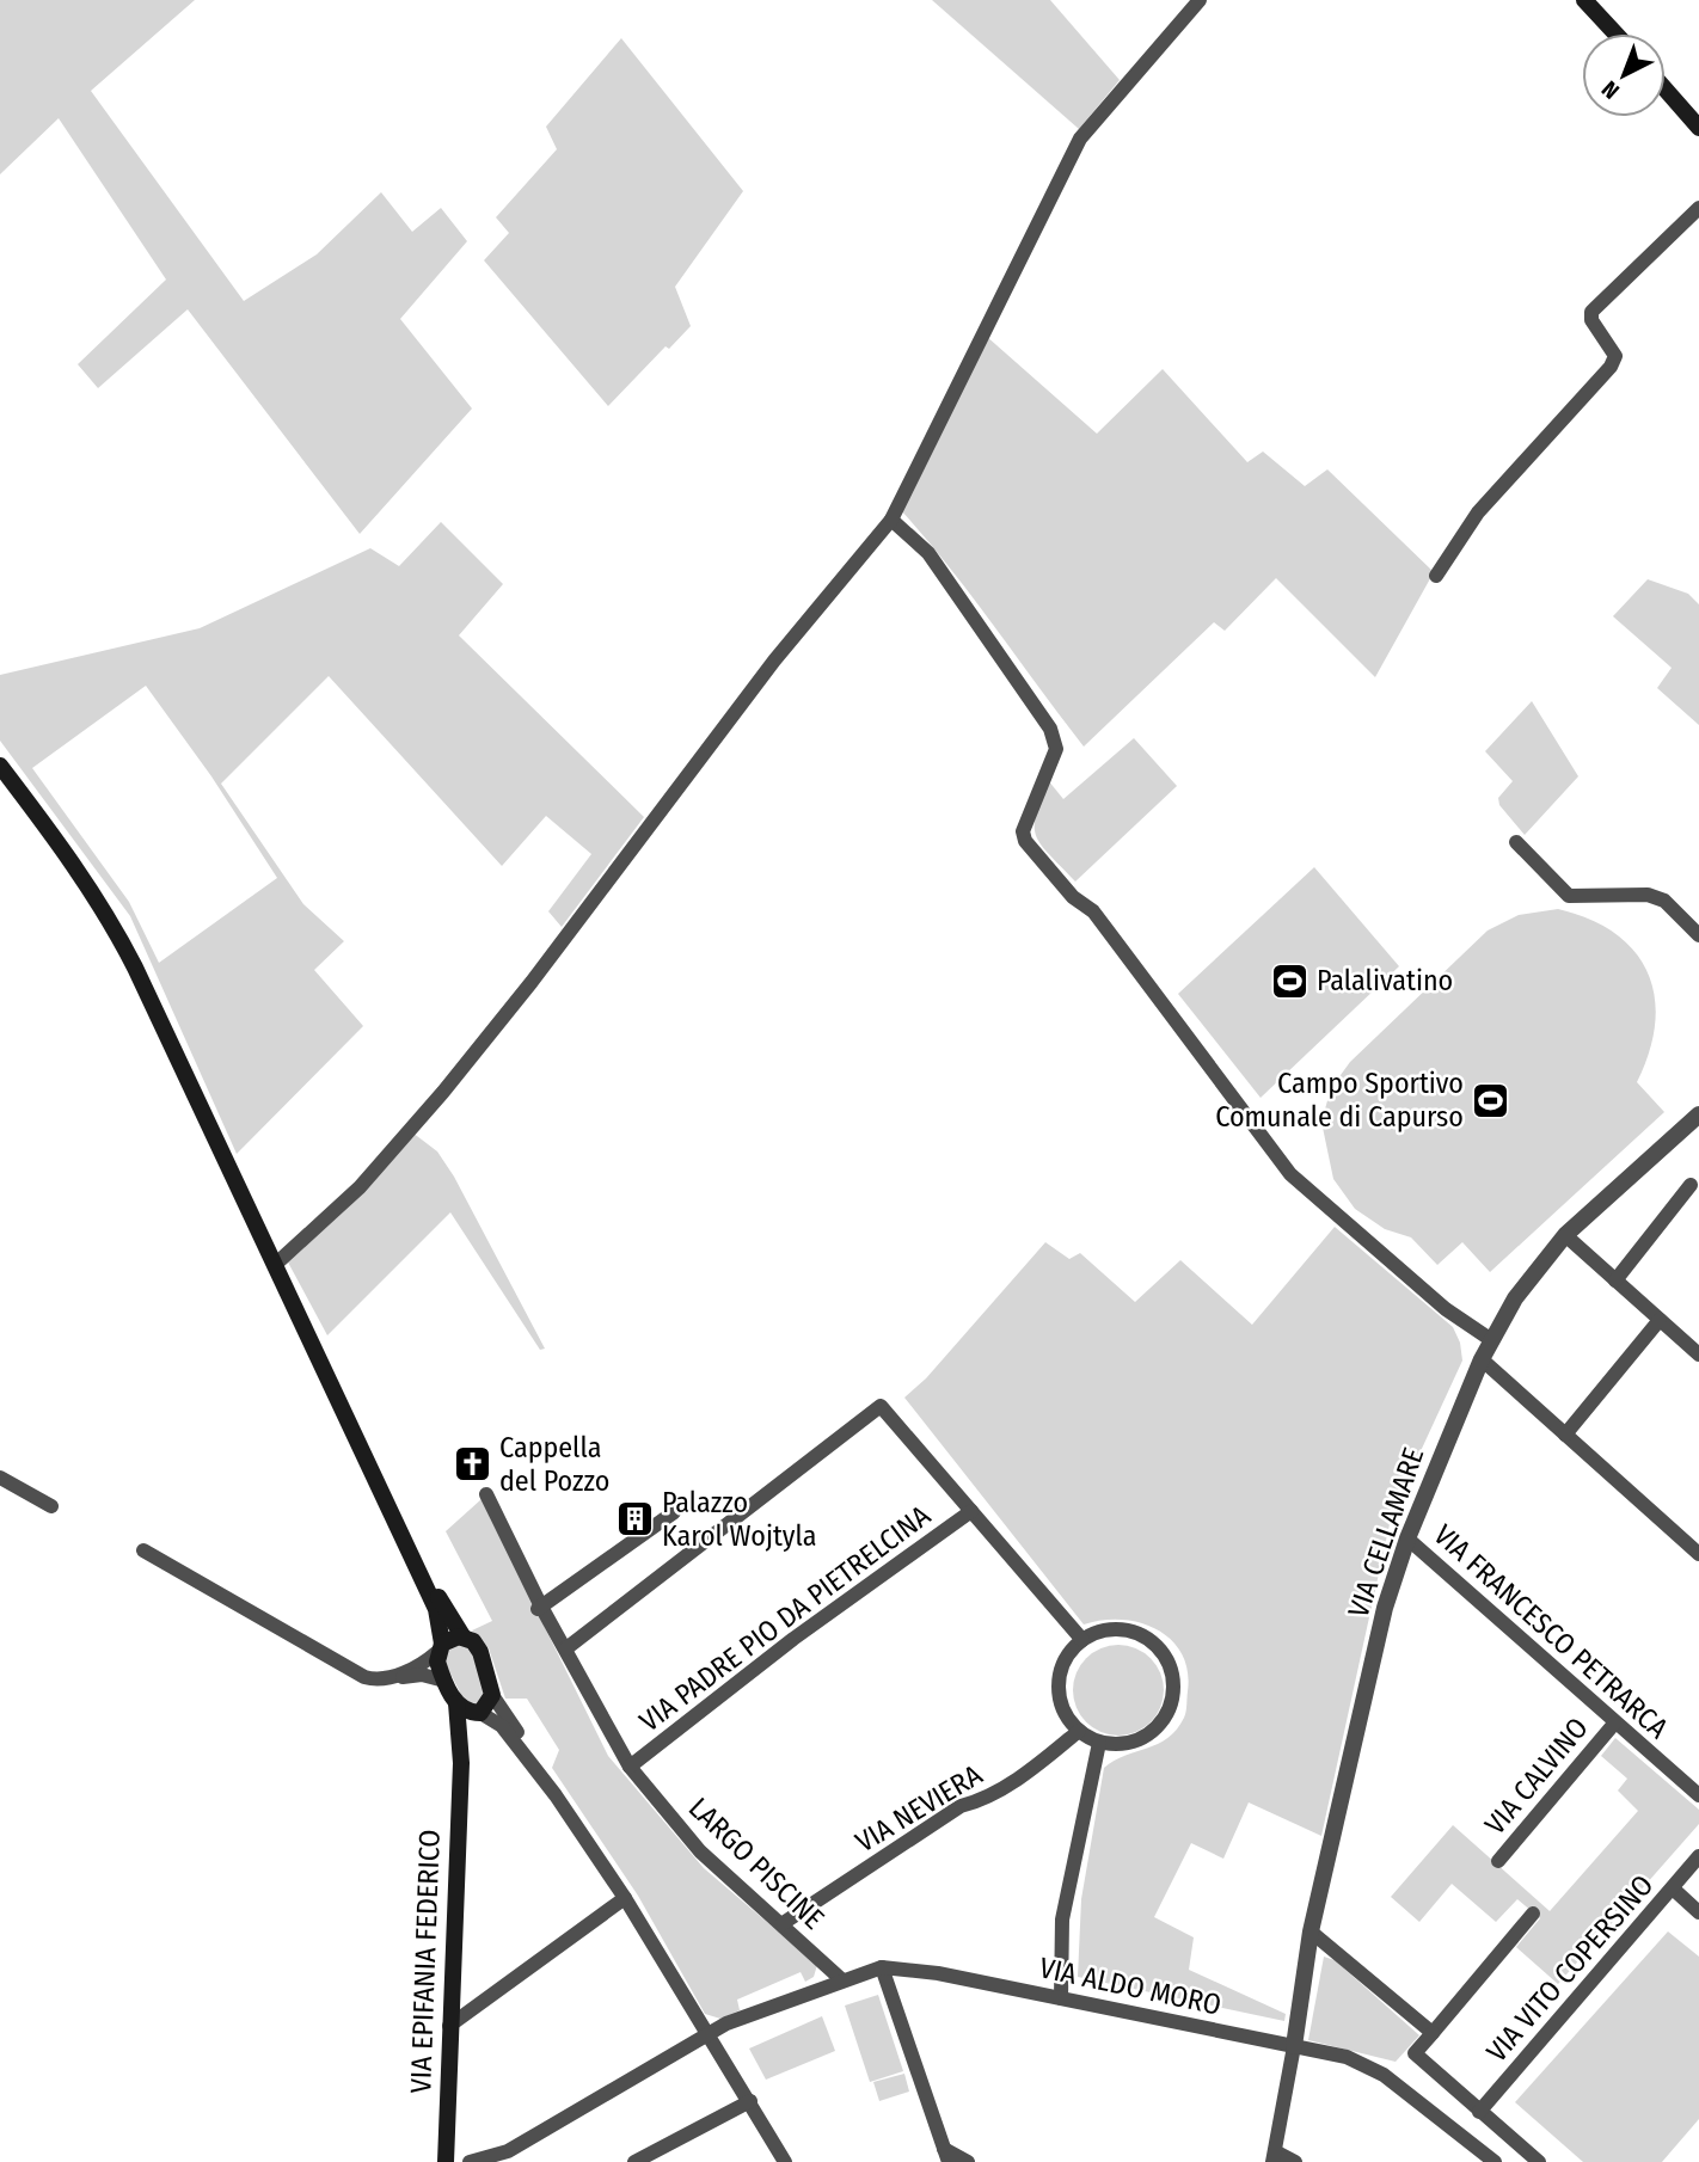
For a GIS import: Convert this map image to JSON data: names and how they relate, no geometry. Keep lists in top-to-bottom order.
{
  "streets": {
    "main road": ["VIA EPIFANIA FEDERICO"],
    "street": [
      "VIA CELLAMARE",
      "VIA PADRE PIO DA PIETRELCINA",
      "VIA FRANCESCO PETRARCA",
      "VIA CALVINO",
      "VIA NEVIERA",
      "LARGO PISCINE",
      "VIA VITO COPERSINO",
      "VIA ALDO MORO"
    ]
  },
  "crossings": [
    ["VIA CELLAMARE", "VIA FRANCESCO PETRARCA"],
    ["VIA CELLAMARE", "VIA ALDO MORO"],
    ["VIA PADRE PIO DA PIETRELCINA", "VIA NEVIERA"],
    ["VIA PADRE PIO DA PIETRELCINA", "LARGO PISCINE"],
    ["VIA FRANCESCO PETRARCA", "VIA CALVINO"],
    ["VIA NEVIERA", "LARGO PISCINE"],
    ["LARGO PISCINE", "VIA ALDO MORO"]
  ],
  "places": {
    "sports": ["Palalivatino", "Campo Sportivo Comunale di Capurso"],
    "church": ["Cappella del Pozzo"],
    "building": ["Palazzo Karol Wojtyla"]
  },
  "north": "bottom left"
}
